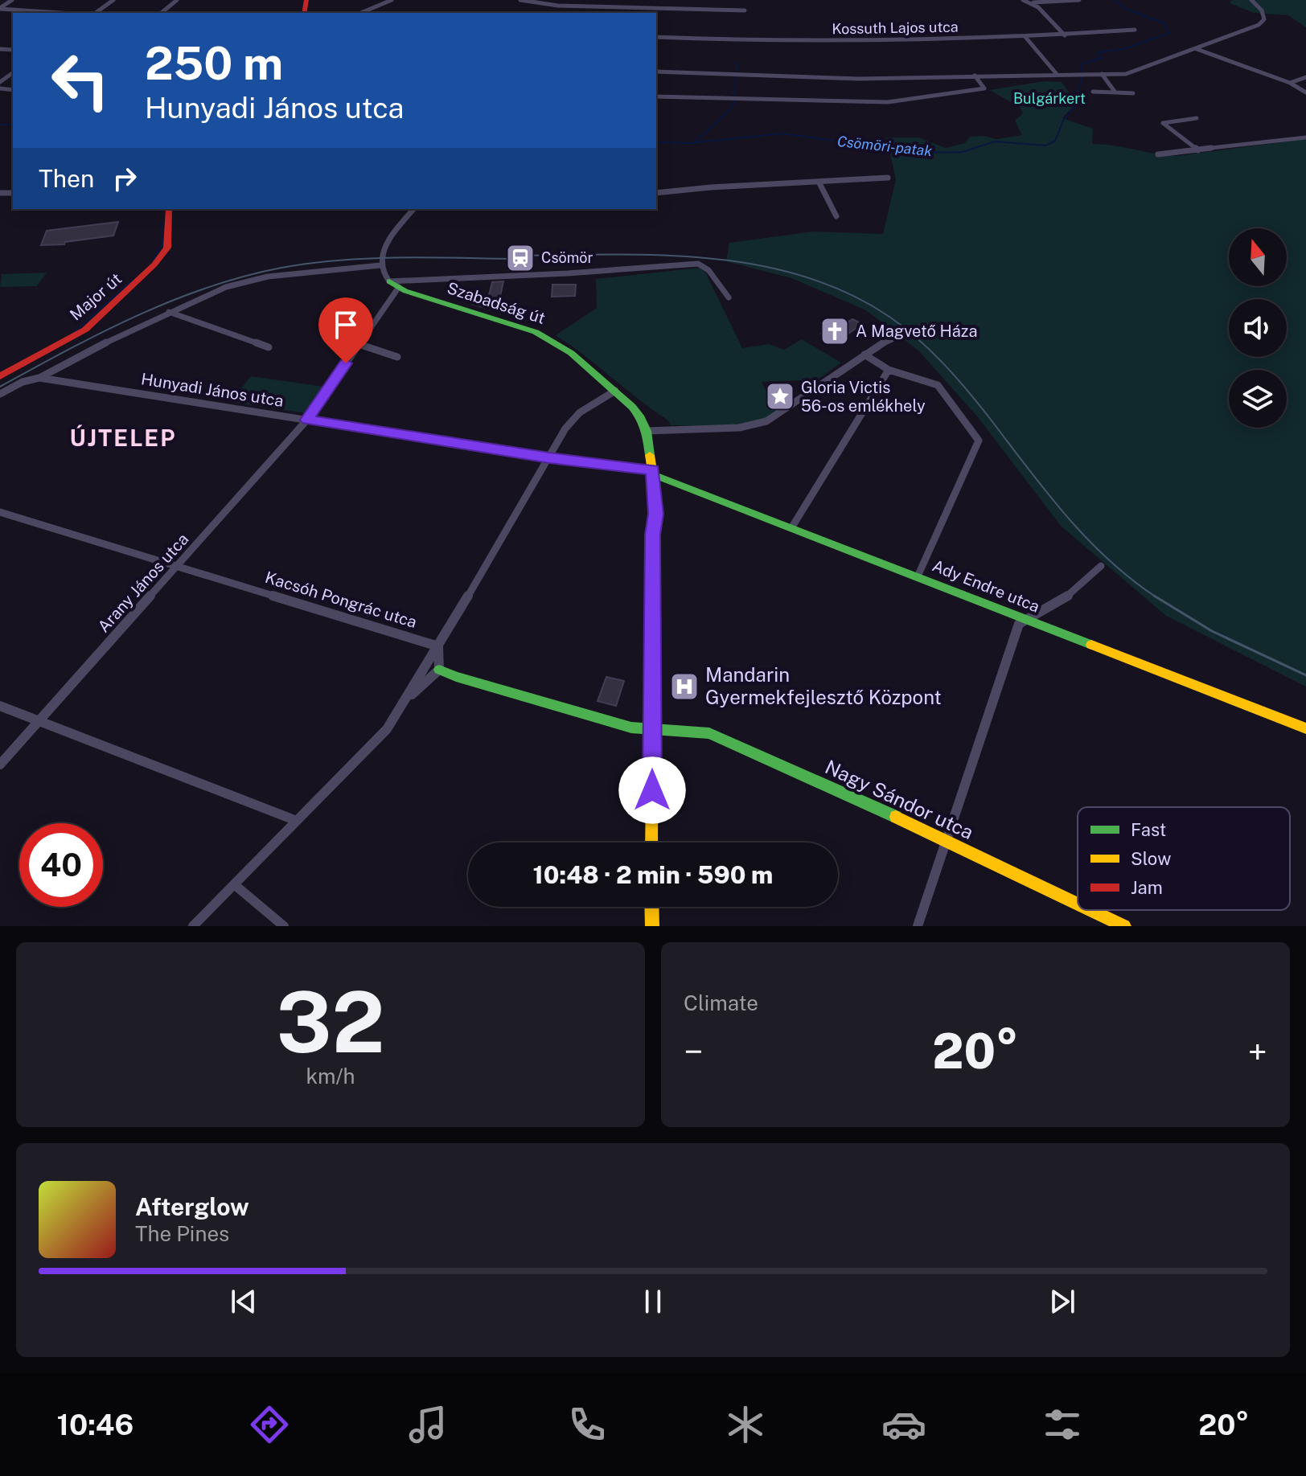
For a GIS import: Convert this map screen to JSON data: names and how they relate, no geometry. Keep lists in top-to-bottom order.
{
  "streets": {
    "street": [
      "Kossuth Lajos utca",
      "Major út",
      "Szabadság út",
      "Hunyadi János utca",
      "Arany János utca",
      "Ady Endre utca",
      "Kacsóh Pongrác utca",
      "Nagy Sándor utca"
    ]
  },
  "crossings": [
    ["Szabadság út", "Hunyadi János utca"],
    ["Szabadság út", "Arany János utca"],
    ["Szabadság út", "Ady Endre utca"],
    ["Szabadság út", "Nagy Sándor utca"],
    ["Hunyadi János utca", "Arany János utca"],
    ["Hunyadi János utca", "Ady Endre utca"],
    ["Arany János utca", "Kacsóh Pongrác utca"]
  ],
  "districts": ["ÚJTELEP"],
  "water": ["Csömöri-patak"],
  "parks": ["Bulgárkert"],
  "places": {
    "station": ["Csömör"],
    "church": ["A Magvető Háza"],
    "place": ["Gloria Victis 56-os emlékhely"],
    "hospital": ["Mandarin Gyermekfejlesztő Központ"]
  },
  "legend": ["Fast", "Slow", "Jam"],
  "north": "top",
  "page": {
    "turn": ["250 m", "Hunyadi János utca"],
    "then": "Then",
    "limit": "40",
    "trip": "10:48 · 2 min · 590 m",
    "tile": [
      ["32", "km/h"],
      "Climate"
    ],
    "heat": ["−", "20°", "+"],
    "song": ["Afterglow", "The Pines"],
    "tabs": ["10:46", "20°"]
  }
}
